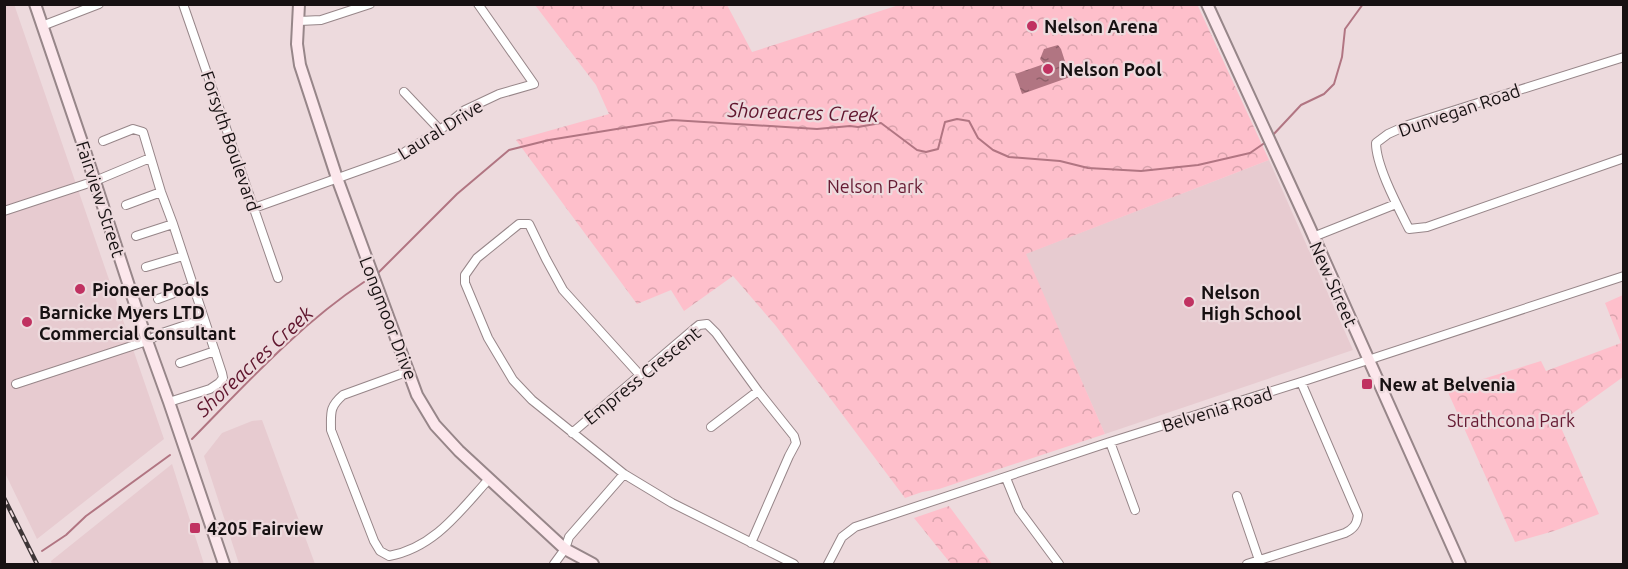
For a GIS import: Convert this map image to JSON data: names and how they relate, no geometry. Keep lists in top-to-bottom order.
{
  "streets": {
    "main road": ["Fairview Street", "New Street", "Longmoor Drive"],
    "street": [
      "Dunvegan Road",
      "Laural Drive",
      "Forsyth Boulevard",
      "Empress Crescent",
      "Belvenia Road"
    ]
  },
  "crossings": [
    ["Laural Drive", "Forsyth Boulevard"],
    ["Laural Drive", "Longmoor Drive"],
    ["New Street", "Belvenia Road"]
  ],
  "water": ["Shoreacres Creek"],
  "parks": ["Nelson Park", "Strathcona Park"],
  "places": {
    "other": [
      "Nelson Arena",
      "Nelson Pool",
      "Pioneer Pools",
      "Nelson High School",
      "Barnicke Myers LTD Commercial Consultant"
    ],
    "transit": ["New at Belvenia", "4205 Fairview"]
  }
}
